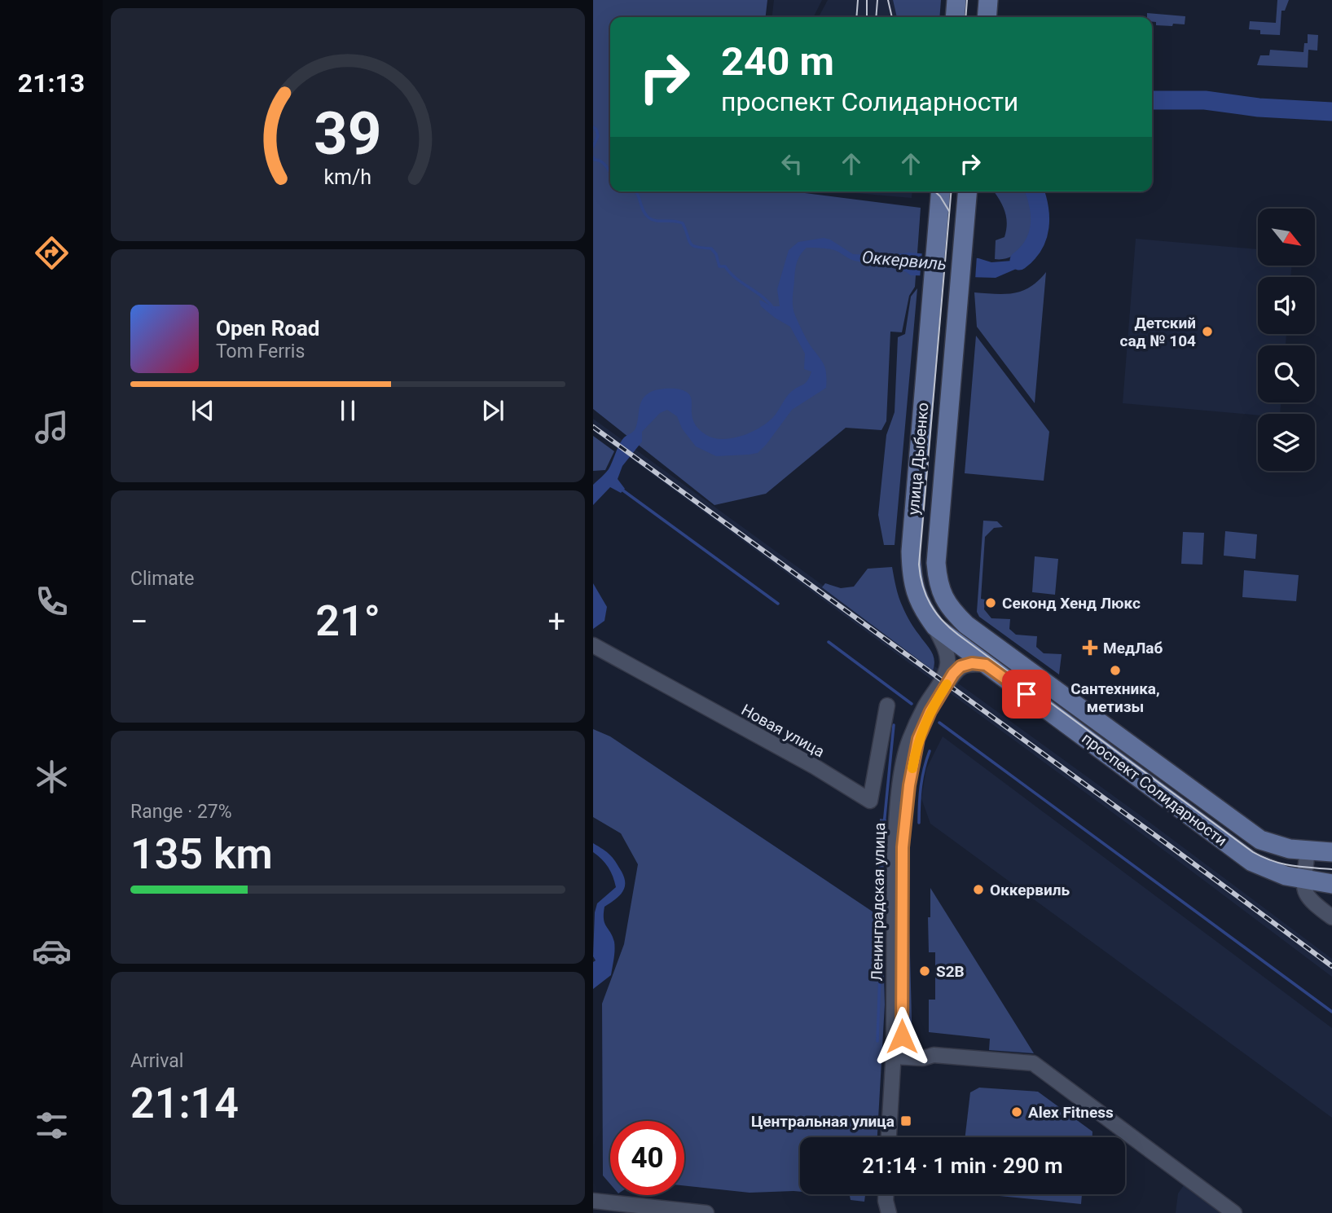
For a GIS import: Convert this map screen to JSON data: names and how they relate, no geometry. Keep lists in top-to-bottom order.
{
  "streets": {
    "main road": ["улица Дыбенко", "проспект Солидарности"],
    "street": ["Новая улица", "Ленинградская улица"]
  },
  "crossings": [
    ["улица Дыбенко", "проспект Солидарности"]
  ],
  "water": ["Оккервиль"],
  "places": {
    "other": [
      "Детский сад № 104",
      "Секонд Хенд Люкс",
      "Сантехника, метизы",
      "Оккервиль",
      "S2B",
      "Alex Fitness"
    ],
    "health": ["МедЛаб"],
    "transit": ["Центральная улица"]
  },
  "north": "bottom right",
  "page": {
    "tabs": "21:13",
    "turn": ["240 m", "проспект Солидарности"],
    "song": ["Open Road", "Tom Ferris"],
    "tile": [
      "Climate",
      ["Range · 27%", "135 km"],
      ["Arrival", "21:14"]
    ],
    "heat": ["−", "21°", "+"],
    "limit": "40",
    "trip": "21:14 · 1 min · 290 m",
    "gauge": ["39", "km/h"]
  }
}
